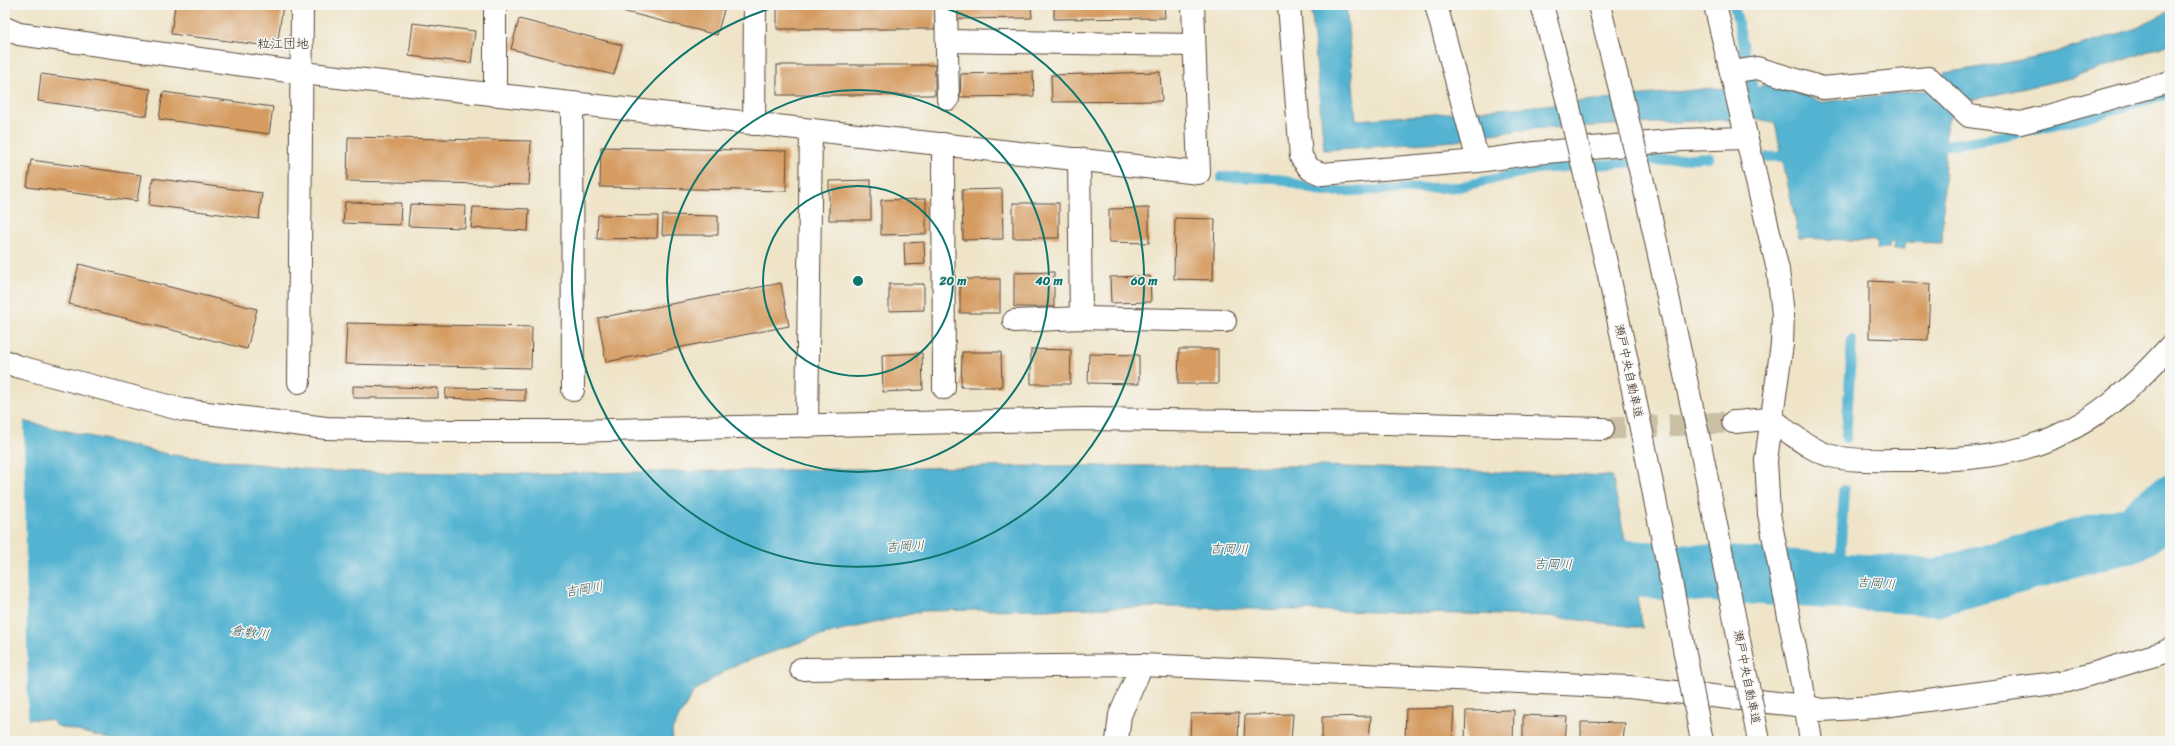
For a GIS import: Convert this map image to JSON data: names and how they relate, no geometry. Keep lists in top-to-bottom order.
{
  "streets": {
    "main road": ["瀬戸中央自動車道"]
  },
  "districts": ["粒江団地"],
  "water": ["吉岡川", "倉敷川"],
  "rings": ["20 m", "40 m", "60 m"]
}
